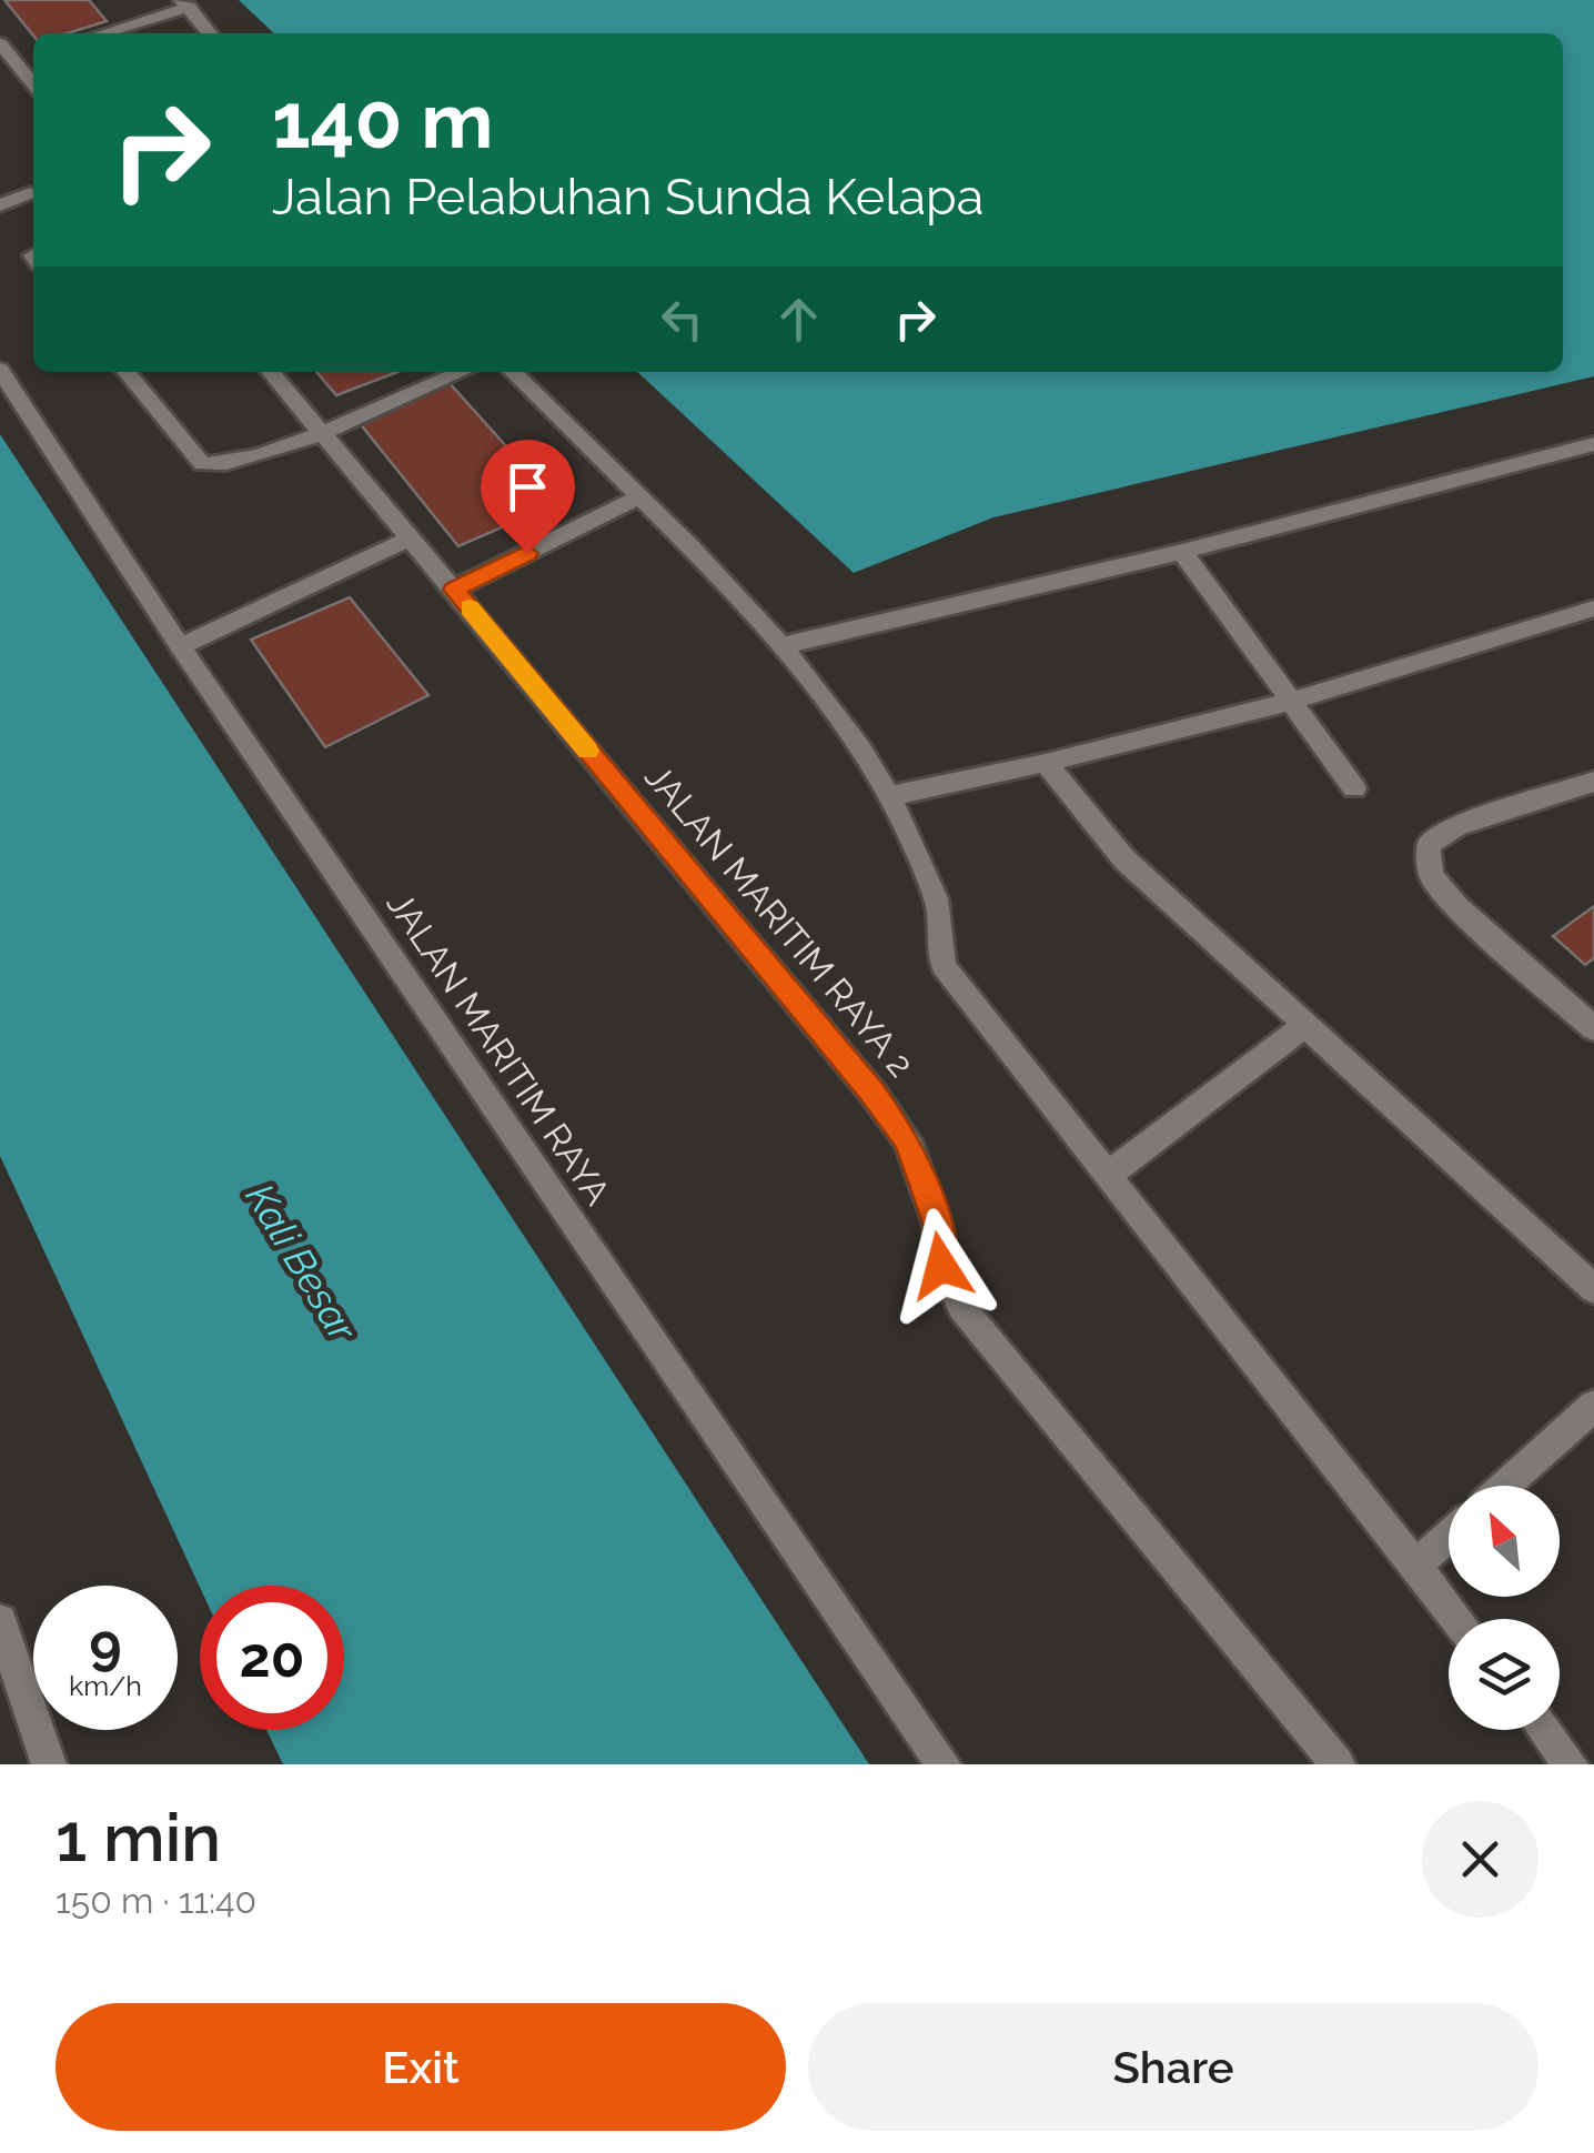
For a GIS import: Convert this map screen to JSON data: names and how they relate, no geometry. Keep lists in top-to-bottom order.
{
  "streets": {
    "lane": ["JALAN MARITIM RAYA 2", "JALAN MARITIM RAYA"]
  },
  "water": ["Kali Besar"],
  "north": "top left",
  "page": {
    "turn": ["140 m", "Jalan Pelabuhan Sunda Kelapa"],
    "speed": "9 km/h",
    "limit": "20",
    "heading": ["1 min", "150 m · 11:40"],
    "buttons": ["Exit", "Share"]
  }
}
